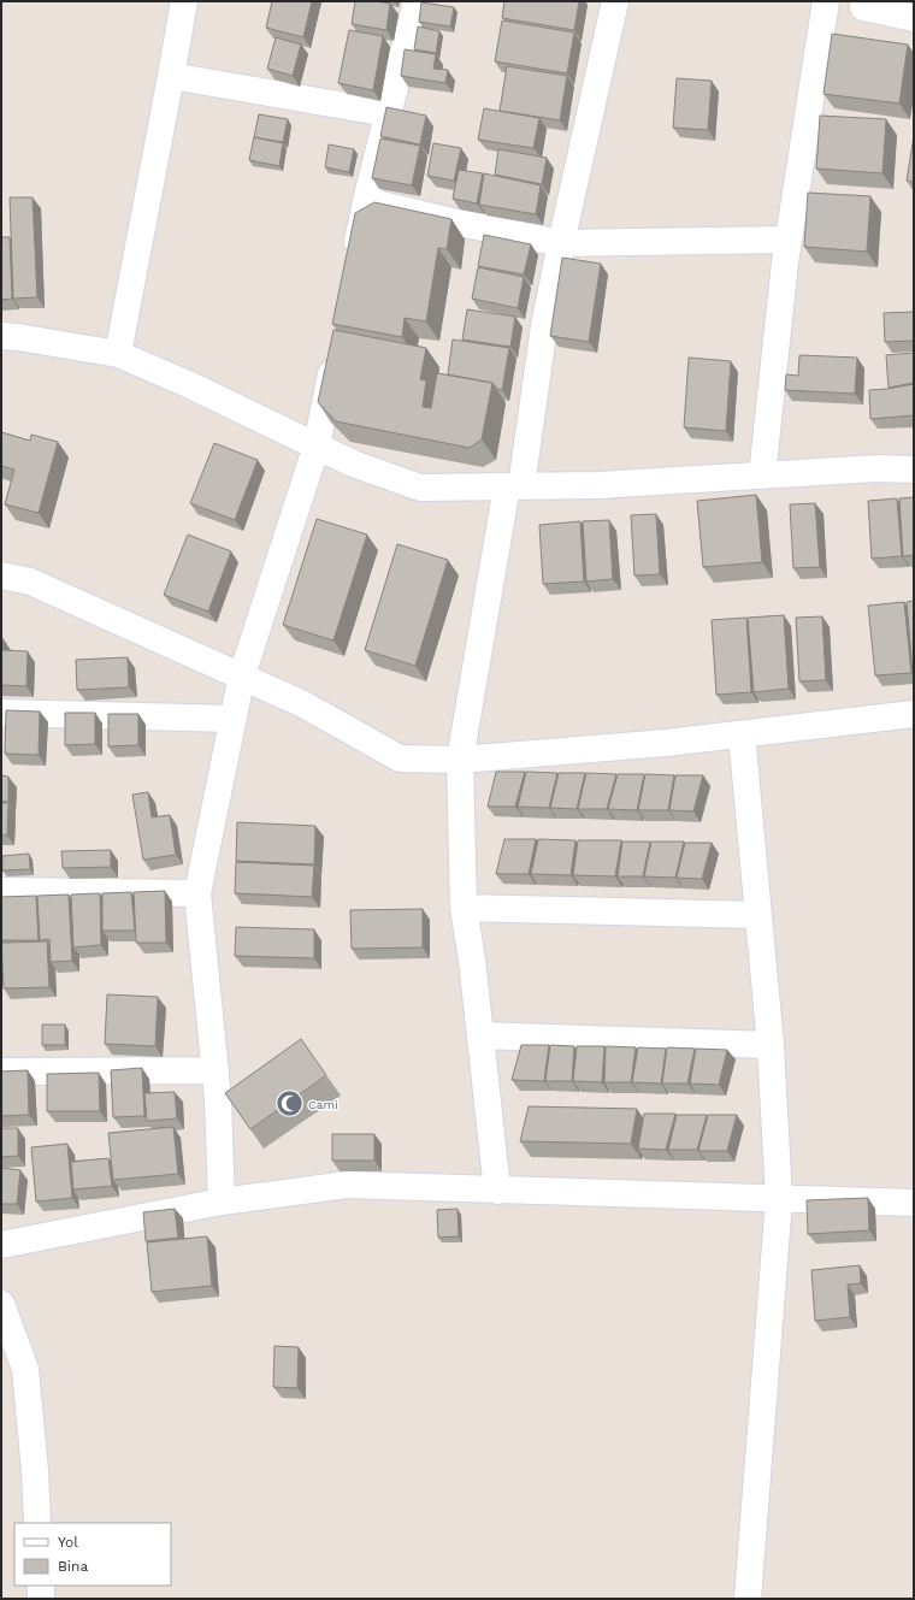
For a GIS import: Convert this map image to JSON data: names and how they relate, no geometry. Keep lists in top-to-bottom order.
{
  "places": {
    "mosque": ["Cami"]
  },
  "legend": ["Yol", "Bina"]
}
